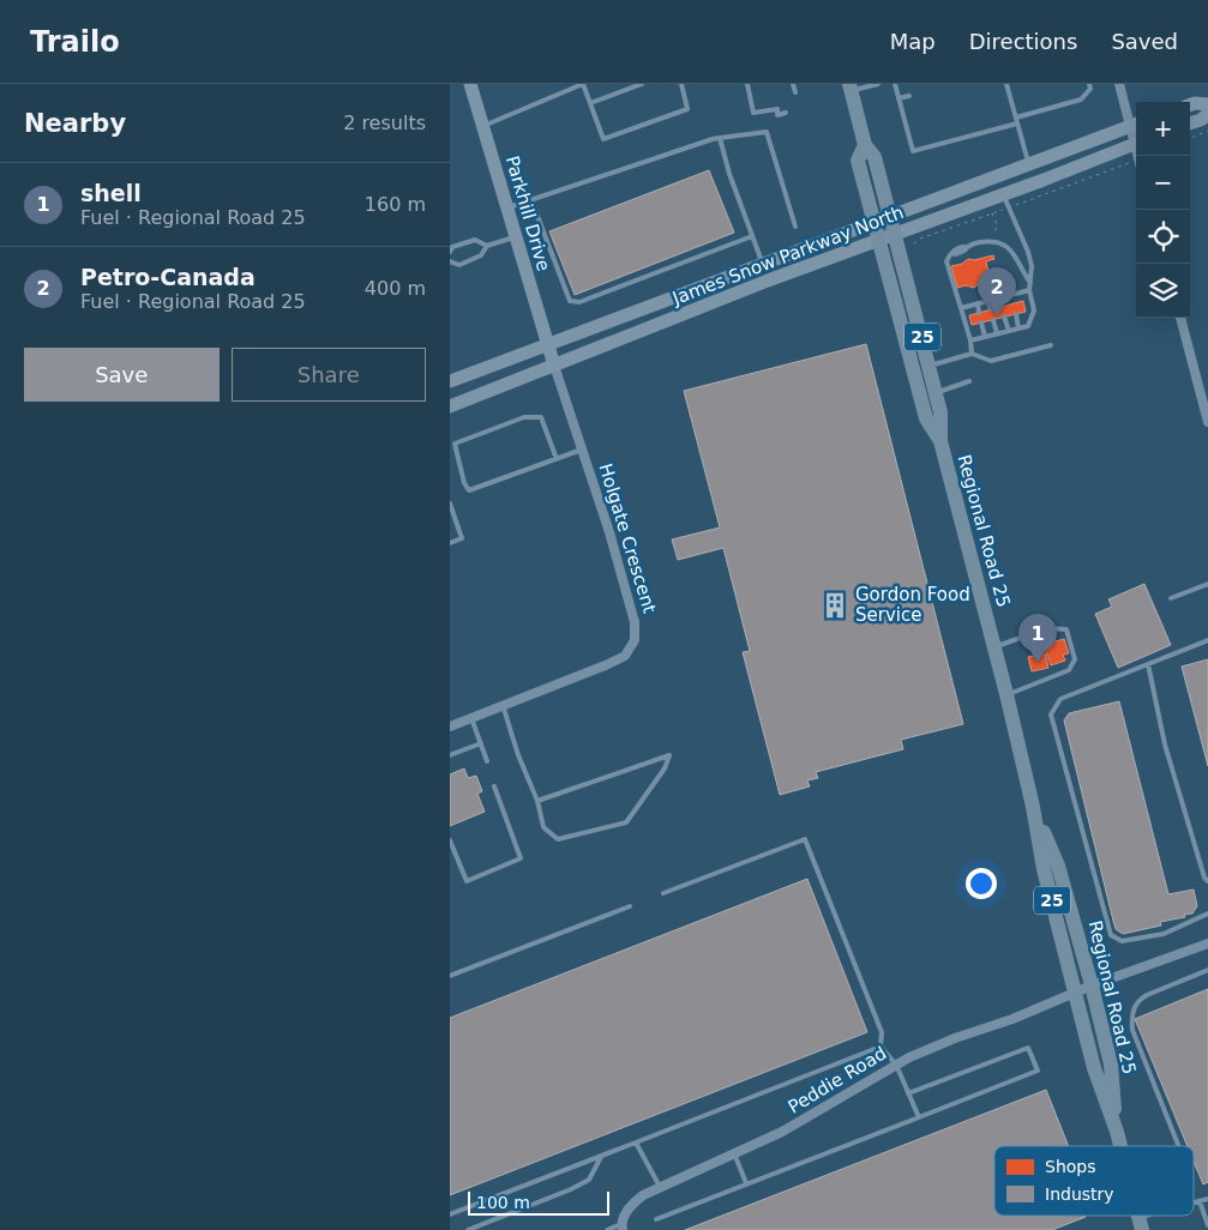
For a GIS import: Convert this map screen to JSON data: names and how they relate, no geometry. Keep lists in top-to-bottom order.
{
  "streets": {
    "main road": [
      "Parkhill Drive",
      "James Snow Parkway North",
      "25",
      "Regional Road 25"
    ],
    "street": ["Holgate Crescent", "Peddie Road"]
  },
  "crossings": [
    ["Parkhill Drive", "James Snow Parkway North"],
    ["Parkhill Drive", "Holgate Crescent"],
    ["James Snow Parkway North", "Regional Road 25"],
    ["James Snow Parkway North", "Holgate Crescent"],
    ["Regional Road 25", "Peddie Road"]
  ],
  "places": {
    "building": ["Gordon Food Service"]
  },
  "legend": ["Shops", "Industry"],
  "scale_bar": "100 m",
  "page": {
    "header": "Trailo",
    "nav": ["Map", "Directions", "Saved"],
    "heading": ["Nearby", "2 results"],
    "map_buttons": ["+", "−"],
    "list": [
      {
        "mark": "1",
        "name": "shell",
        "note": "Fuel · Regional Road 25",
        "value": "160 m"
      },
      {
        "mark": "2",
        "name": "Petro-Canada",
        "note": "Fuel · Regional Road 25",
        "value": "400 m"
      }
    ],
    "pins": ["2", "1"],
    "buttons": ["Save", "Share"],
    "scale": "100 m"
  }
}
